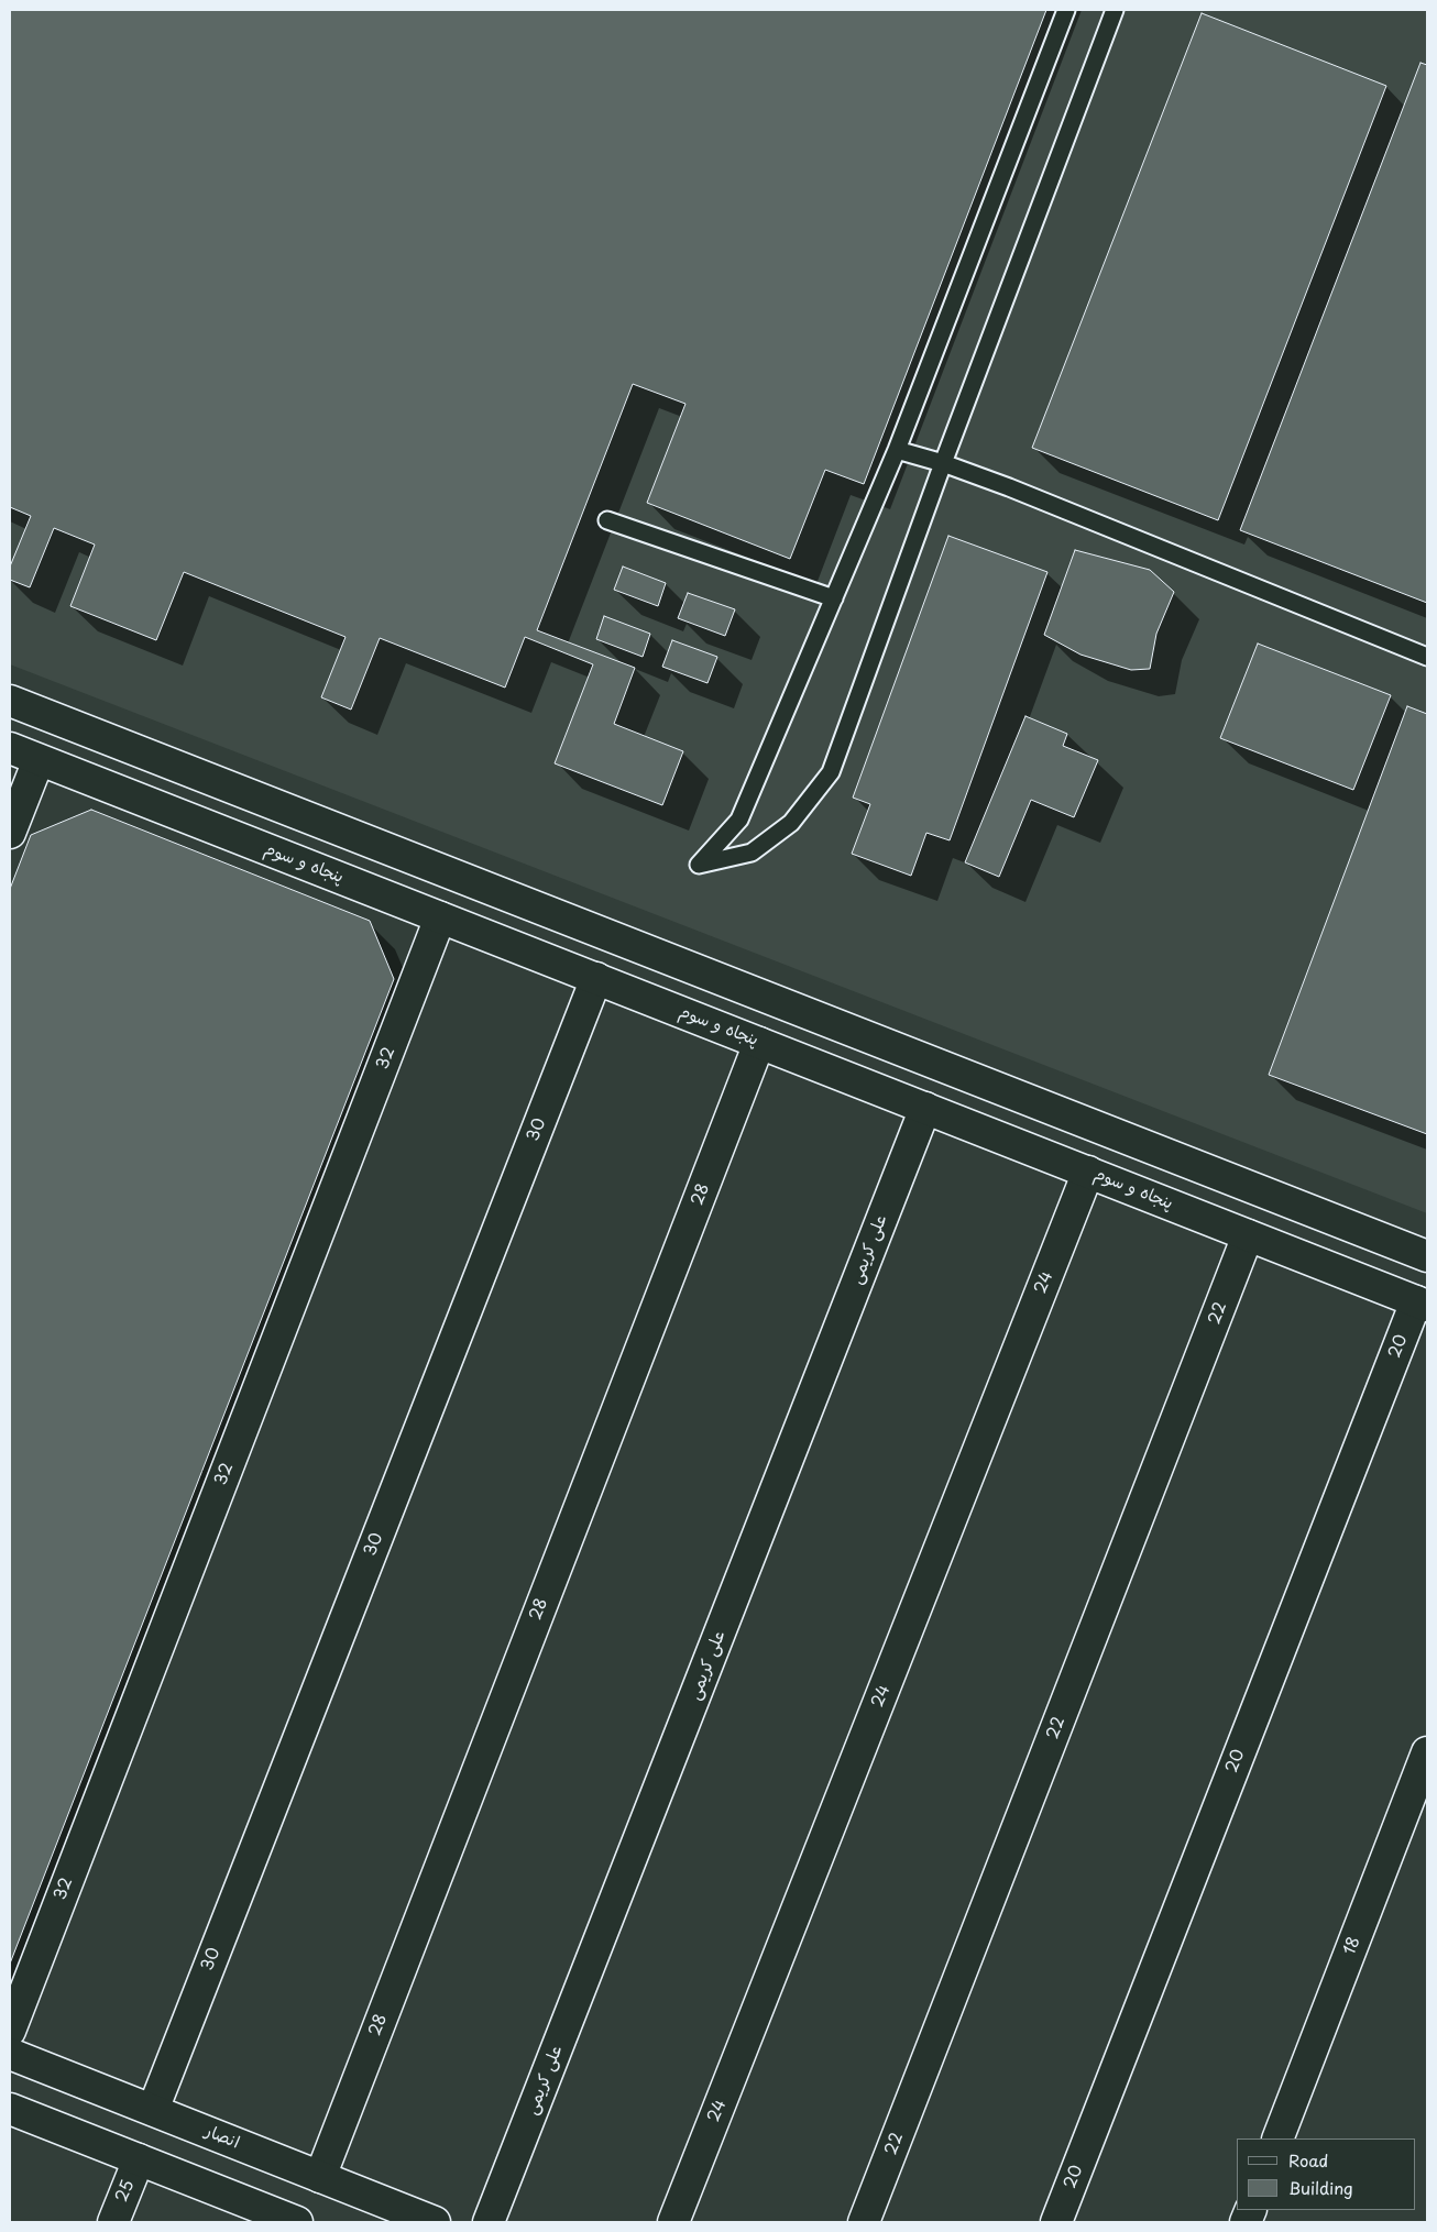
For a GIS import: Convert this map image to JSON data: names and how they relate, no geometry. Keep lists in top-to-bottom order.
{
  "streets": {
    "street": [
      "پنجاه و سوم",
      "32",
      "30",
      "28",
      "علی کریمی",
      "24",
      "22",
      "20",
      "18",
      "انصار",
      "25"
    ]
  },
  "crossings": [
    ["پنجاه و سوم", "32"],
    ["پنجاه و سوم", "30"],
    ["پنجاه و سوم", "28"],
    ["پنجاه و سوم", "علی کریمی"],
    ["پنجاه و سوم", "24"],
    ["پنجاه و سوم", "22"],
    ["پنجاه و سوم", "20"],
    ["30", "انصار"],
    ["28", "انصار"]
  ],
  "legend": ["Road", "Building"]
}
